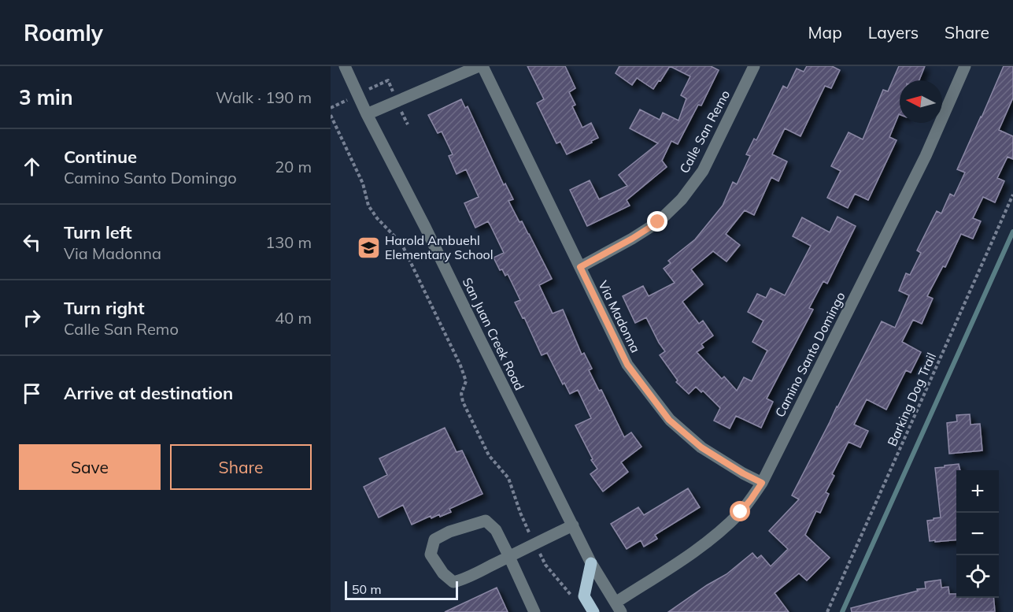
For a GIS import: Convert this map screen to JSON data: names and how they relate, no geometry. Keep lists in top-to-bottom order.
{
  "streets": {
    "street": [
      "Calle San Remo",
      "Via Madonna",
      "San Juan Creek Road",
      "Camino Santo Domingo"
    ],
    "path": ["Barking Dog Trail"]
  },
  "crossings": [
    ["Calle San Remo", "Via Madonna"],
    ["Via Madonna", "Camino Santo Domingo"],
    ["San Juan Creek Road", "Camino Santo Domingo"]
  ],
  "places": {
    "school or university": ["Harold Ambuehl Elementary School"]
  },
  "scale_bar": "50 m",
  "north": "left",
  "page": {
    "header": "Roamly",
    "nav": ["Map", "Layers", "Share"],
    "heading": ["3 min", "Walk · 190 m"],
    "list": [
      ["Continue", "Camino Santo Domingo", "20 m"],
      ["Turn left", "Via Madonna", "130 m"],
      ["Turn right", "Calle San Remo", "40 m"],
      "Arrive at destination"
    ],
    "buttons": ["Save", "Share"],
    "map_buttons": ["+", "−"],
    "scale": "50 m"
  }
}
